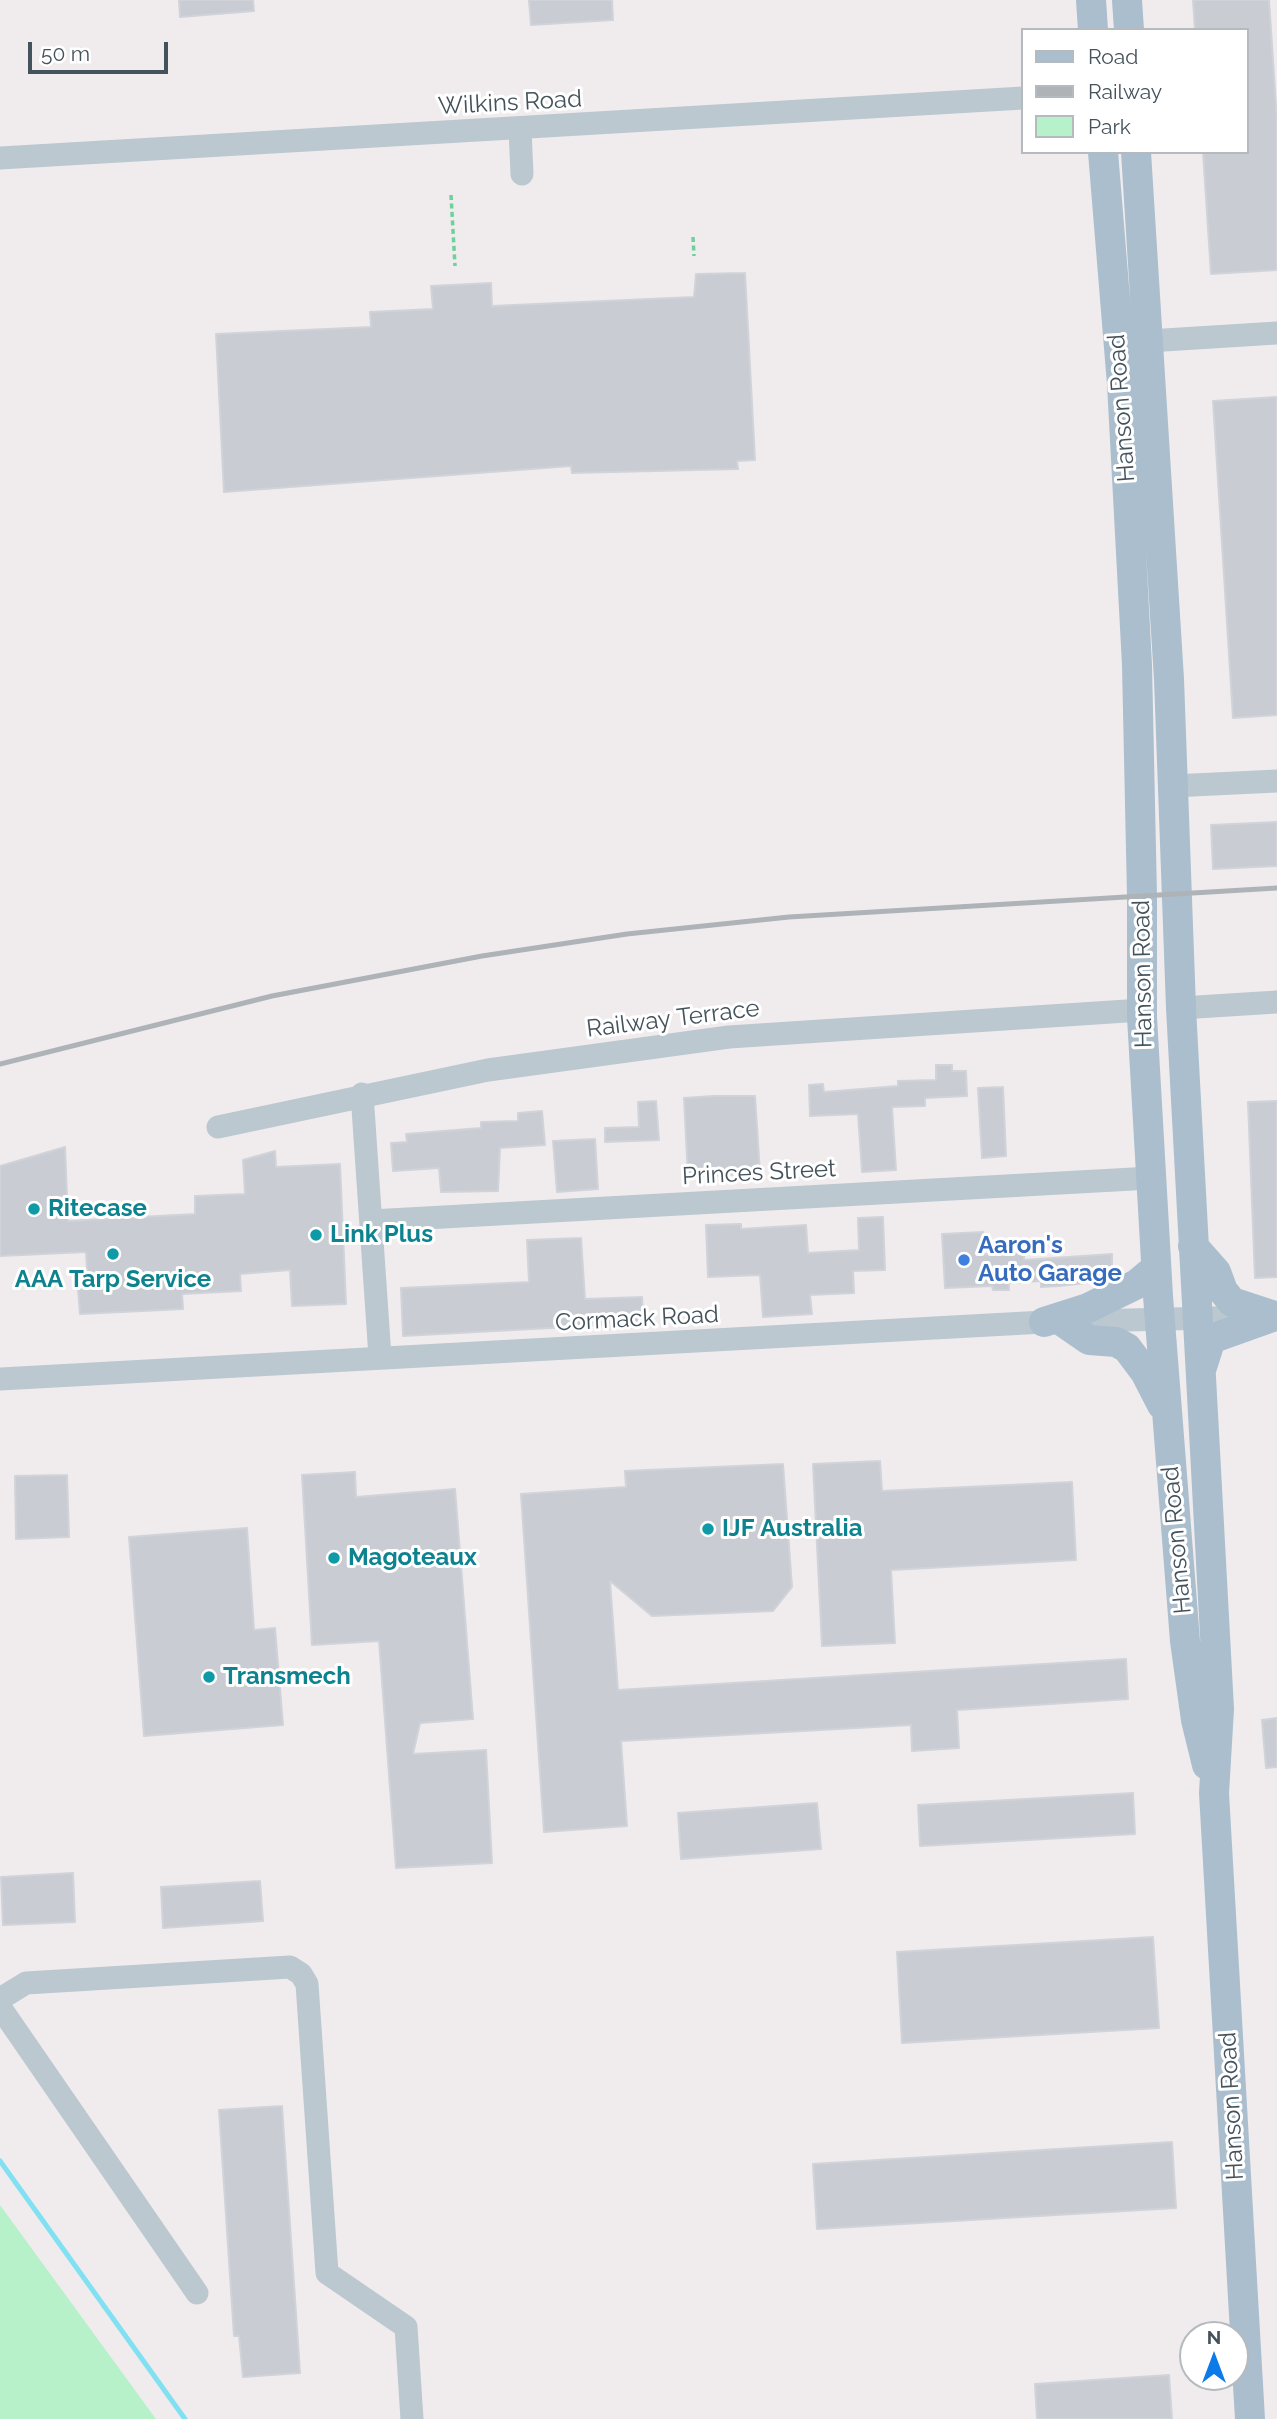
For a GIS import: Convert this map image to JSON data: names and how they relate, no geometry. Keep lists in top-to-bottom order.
{
  "streets": {
    "main road": ["Hanson Road"],
    "street": [
      "Wilkins Road",
      "Railway Terrace",
      "Princes Street",
      "Cormack Road"
    ]
  },
  "crossings": [
    ["Hanson Road", "Railway Terrace"],
    ["Hanson Road", "Princes Street"],
    ["Hanson Road", "Cormack Road"]
  ],
  "places": [
    "Ritecase",
    "Link Plus",
    "AAA Tarp Service",
    "Aaron's Auto Garage",
    "IJF Australia",
    "Magoteaux",
    "Transmech"
  ],
  "legend": ["Road", "Railway", "Park"],
  "scale_bar": "50 m",
  "north": "top"
}
